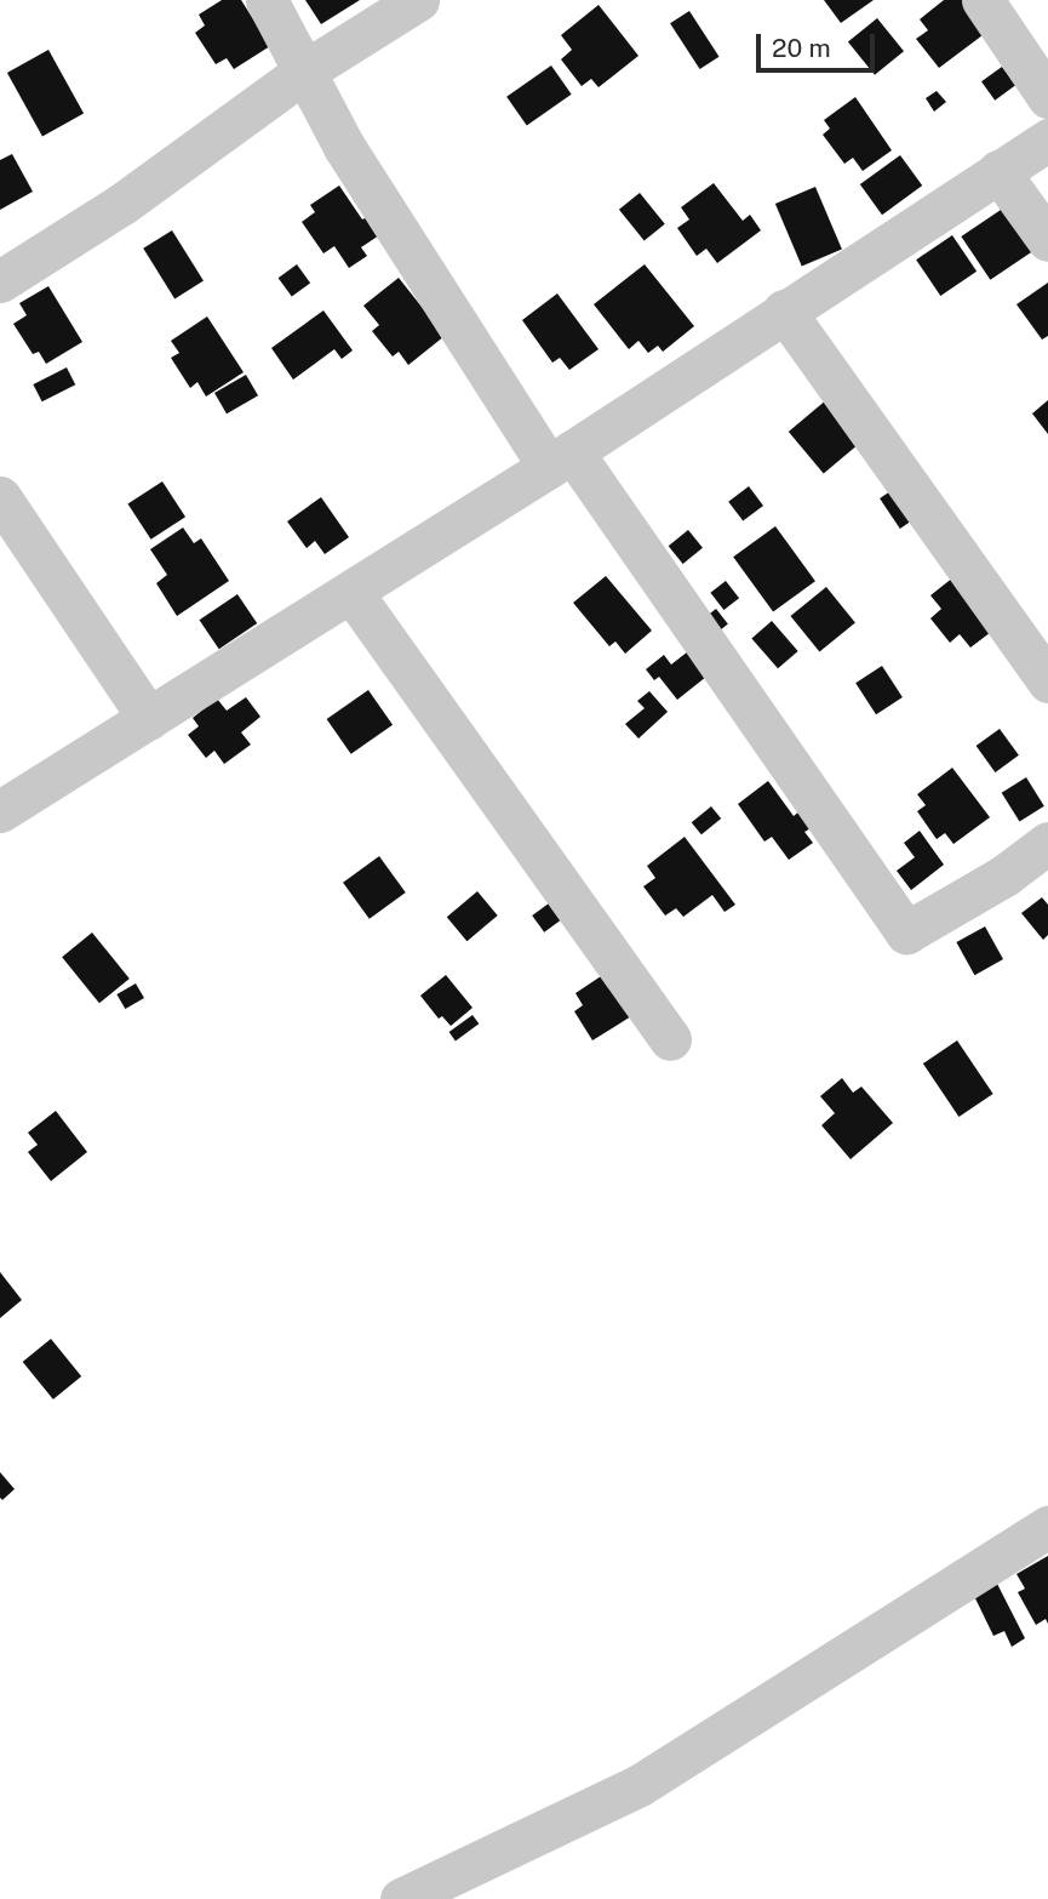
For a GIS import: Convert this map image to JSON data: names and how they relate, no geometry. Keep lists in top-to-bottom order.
{
  "scale_bar": "20 m"
}
